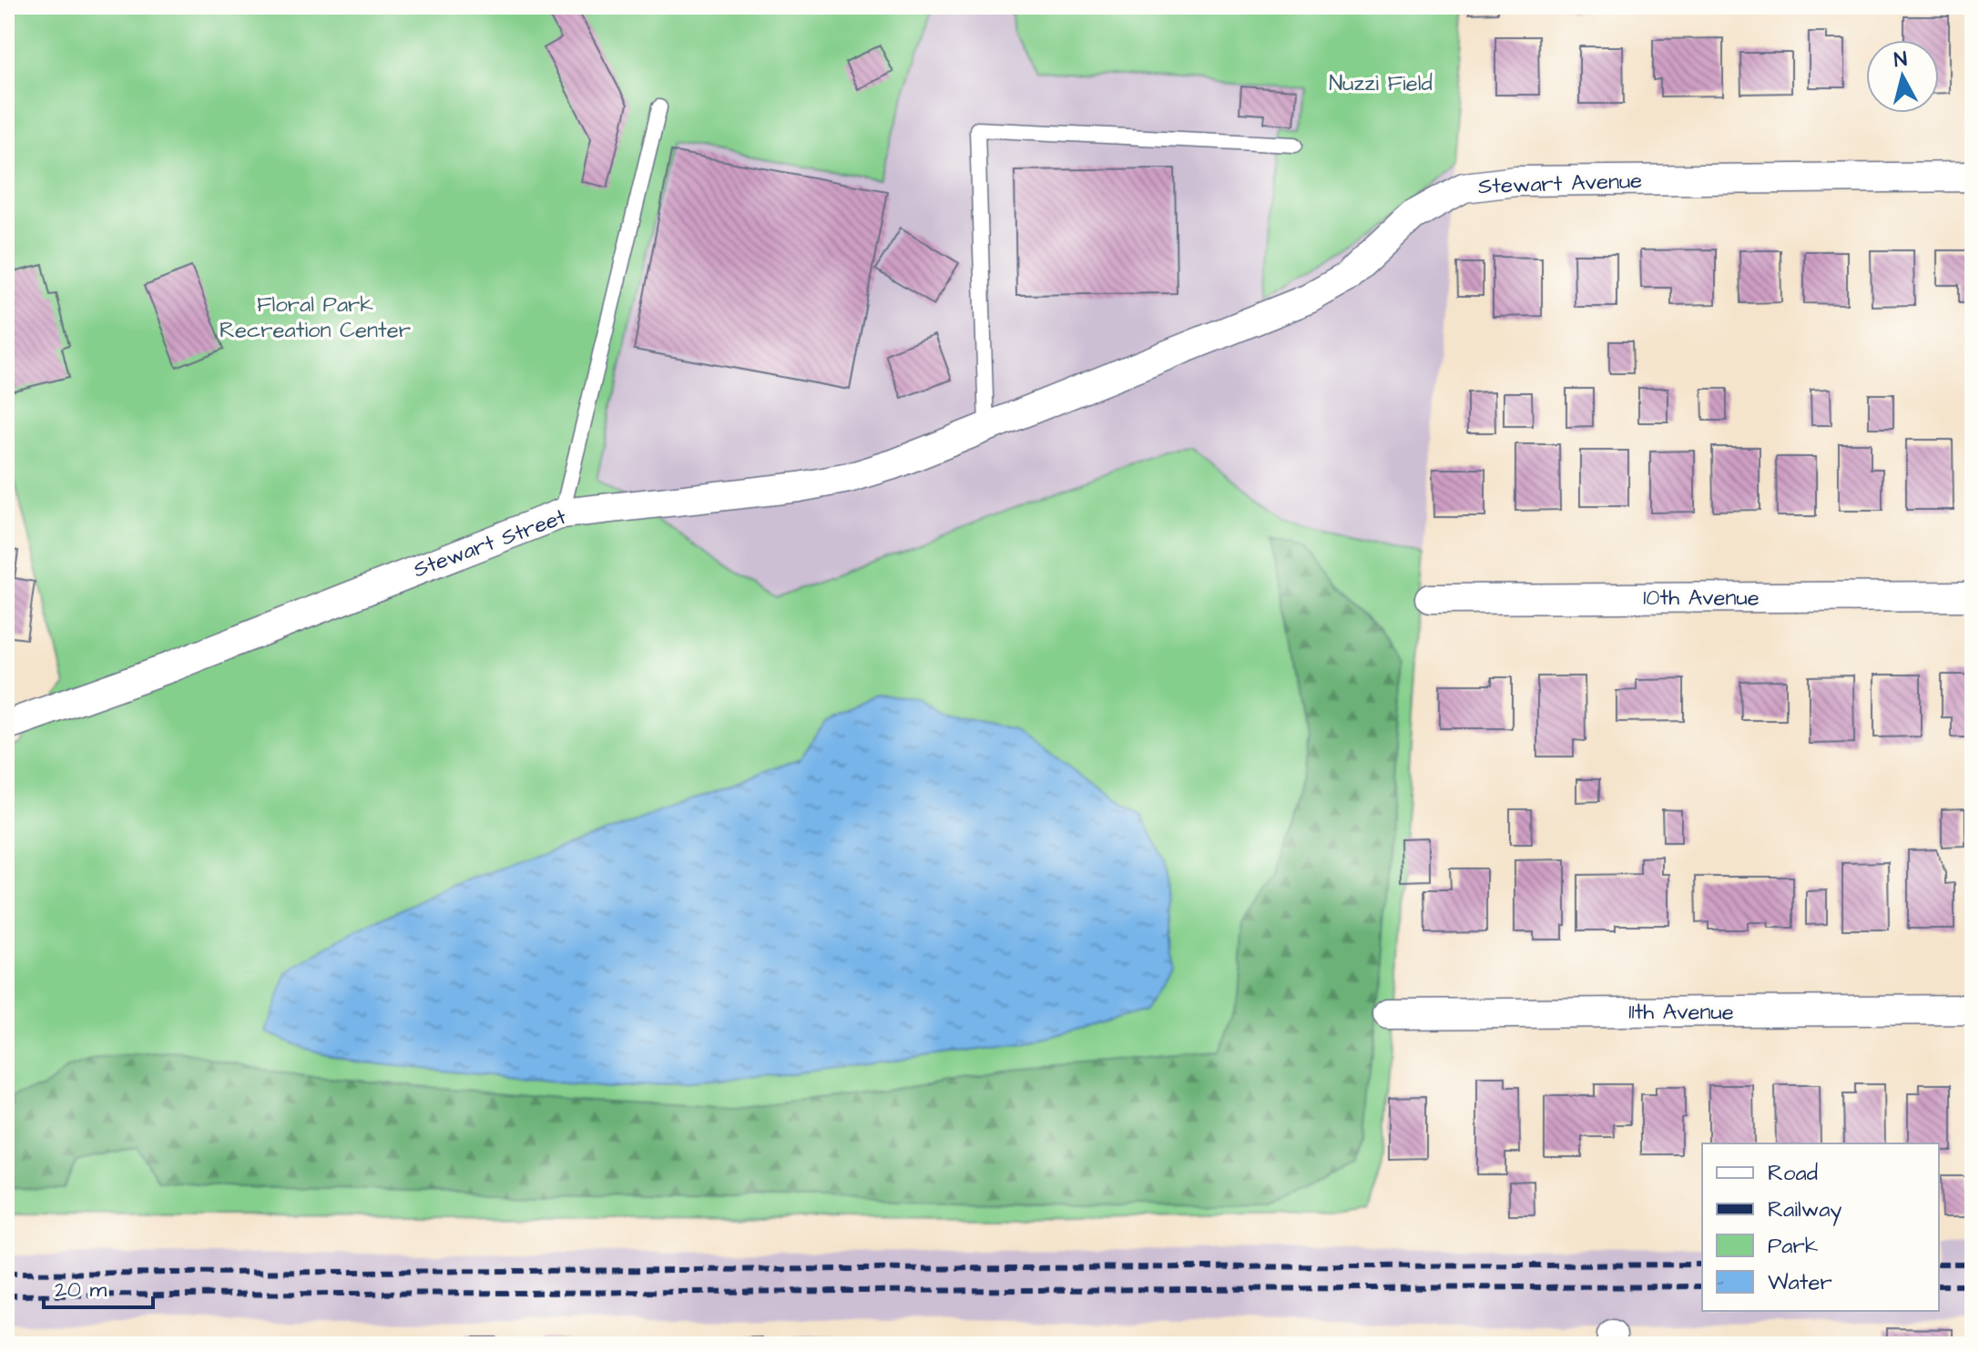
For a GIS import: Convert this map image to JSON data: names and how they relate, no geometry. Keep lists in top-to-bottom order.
{
  "streets": {
    "street": [
      "Stewart Avenue",
      "Stewart Street",
      "10th Avenue",
      "11th Avenue"
    ]
  },
  "crossings": [
    ["Stewart Avenue", "Stewart Street"]
  ],
  "parks": ["Nuzzi Field", "Floral Park Recreation Center"],
  "legend": [
    "Road",
    "Railway",
    "Park",
    "Water"
  ],
  "scale_bar": "20 m",
  "north": "top"
}
